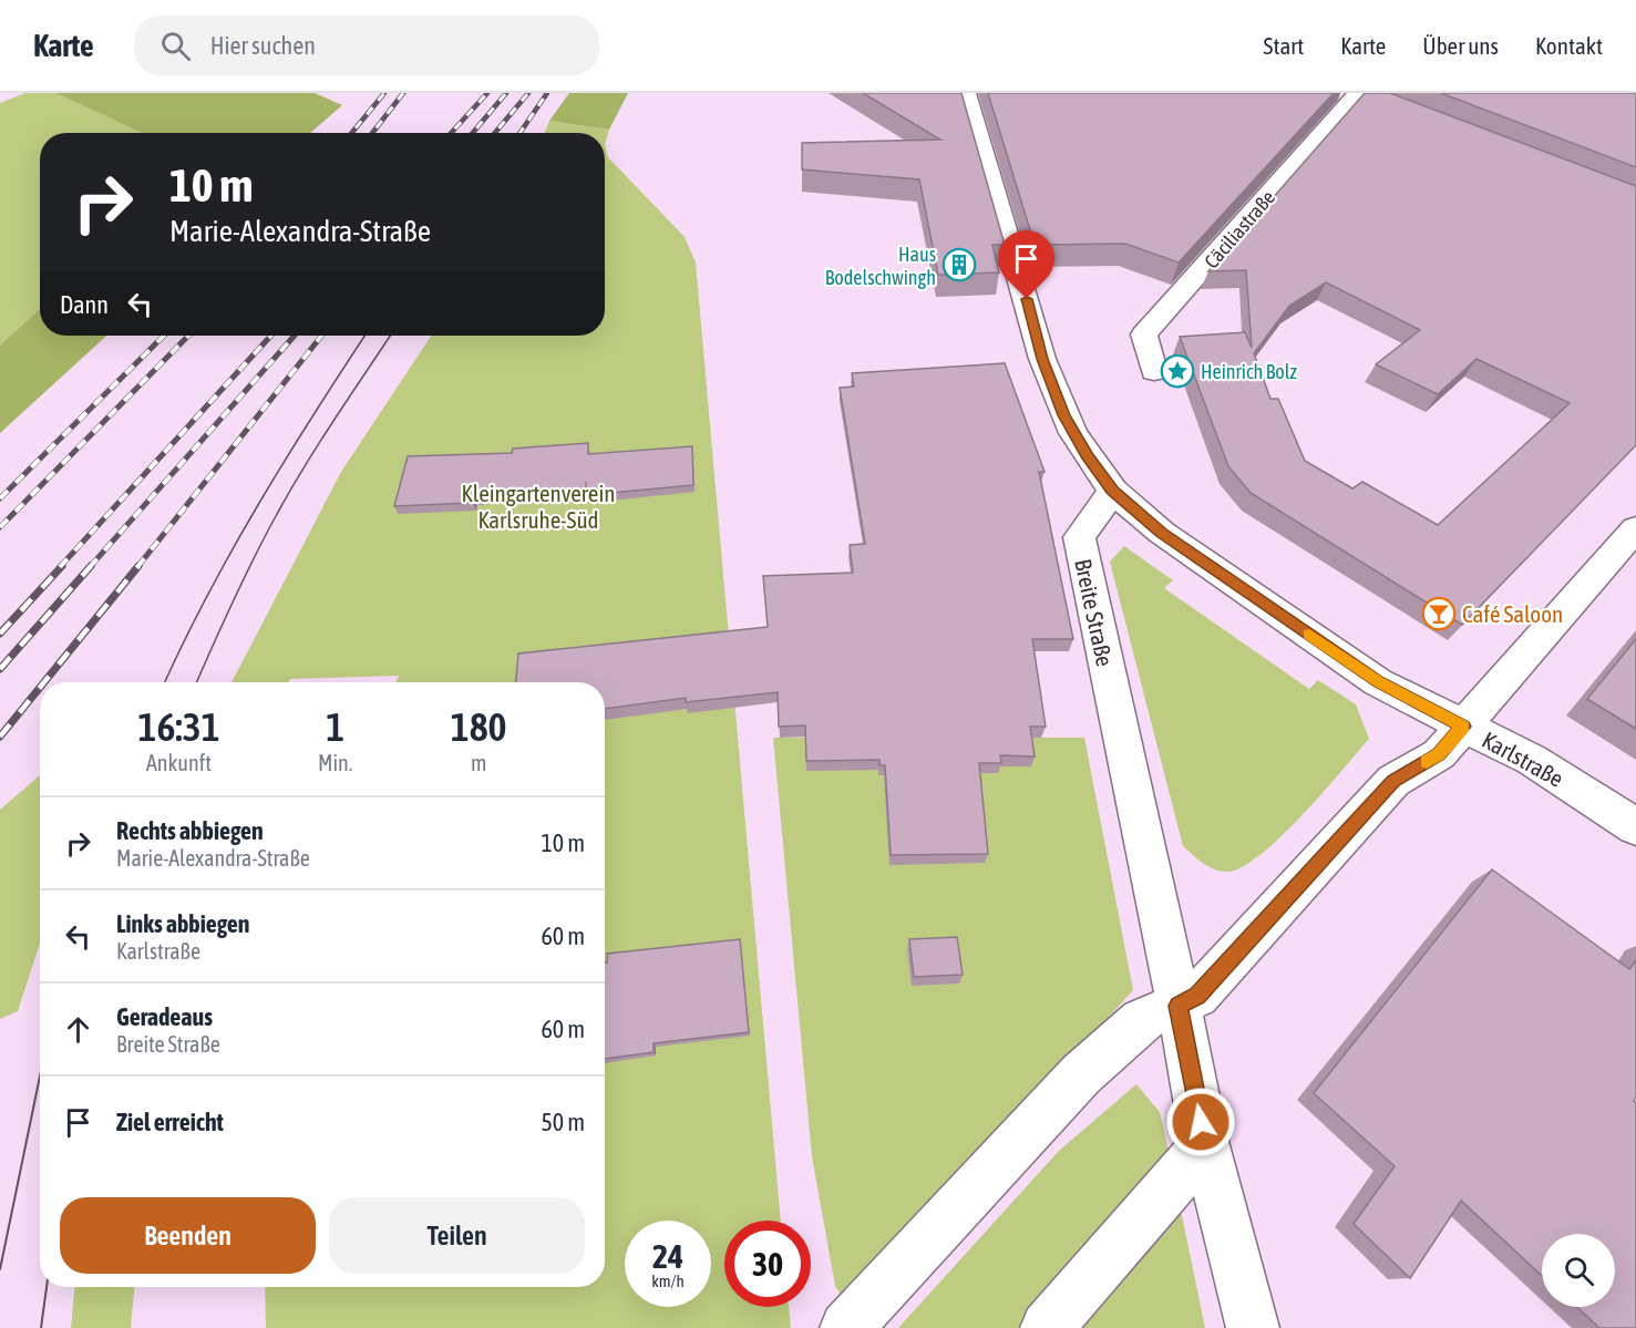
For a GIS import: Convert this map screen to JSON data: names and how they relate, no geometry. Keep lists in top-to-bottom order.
{
  "streets": {
    "street": ["Cäciliastraße", "Breite Straße", "Karlstraße"]
  },
  "crossings": [
    ["Breite Straße", "Karlstraße"]
  ],
  "parks": ["Kleingartenverein Karlsruhe-Süd"],
  "places": {
    "building": ["Haus Bodelschwingh"],
    "place": ["Heinrich Bolz"],
    "bar": ["Café Saloon"]
  },
  "page": {
    "header": "Karte",
    "search": "Hier suchen",
    "nav": [
      "Start",
      "Karte",
      "Über uns",
      "Kontakt"
    ],
    "turn": ["10 m", "Marie-Alexandra-Straße"],
    "then": "Dann",
    "eta": [
      "16:31",
      "Ankunft",
      "1",
      "Min.",
      "180",
      "m"
    ],
    "list": [
      {
        "name": "Rechts abbiegen",
        "note": "Marie-Alexandra-Straße",
        "value": "10 m"
      },
      {
        "name": "Links abbiegen",
        "note": "Karlstraße",
        "value": "60 m"
      },
      {
        "name": "Geradeaus",
        "note": "Breite Straße",
        "value": "60 m"
      },
      {
        "name": "Ziel erreicht",
        "value": "50 m"
      }
    ],
    "buttons": ["Beenden", "Teilen"],
    "speed": "24 km/h",
    "limit": "30"
  }
}
